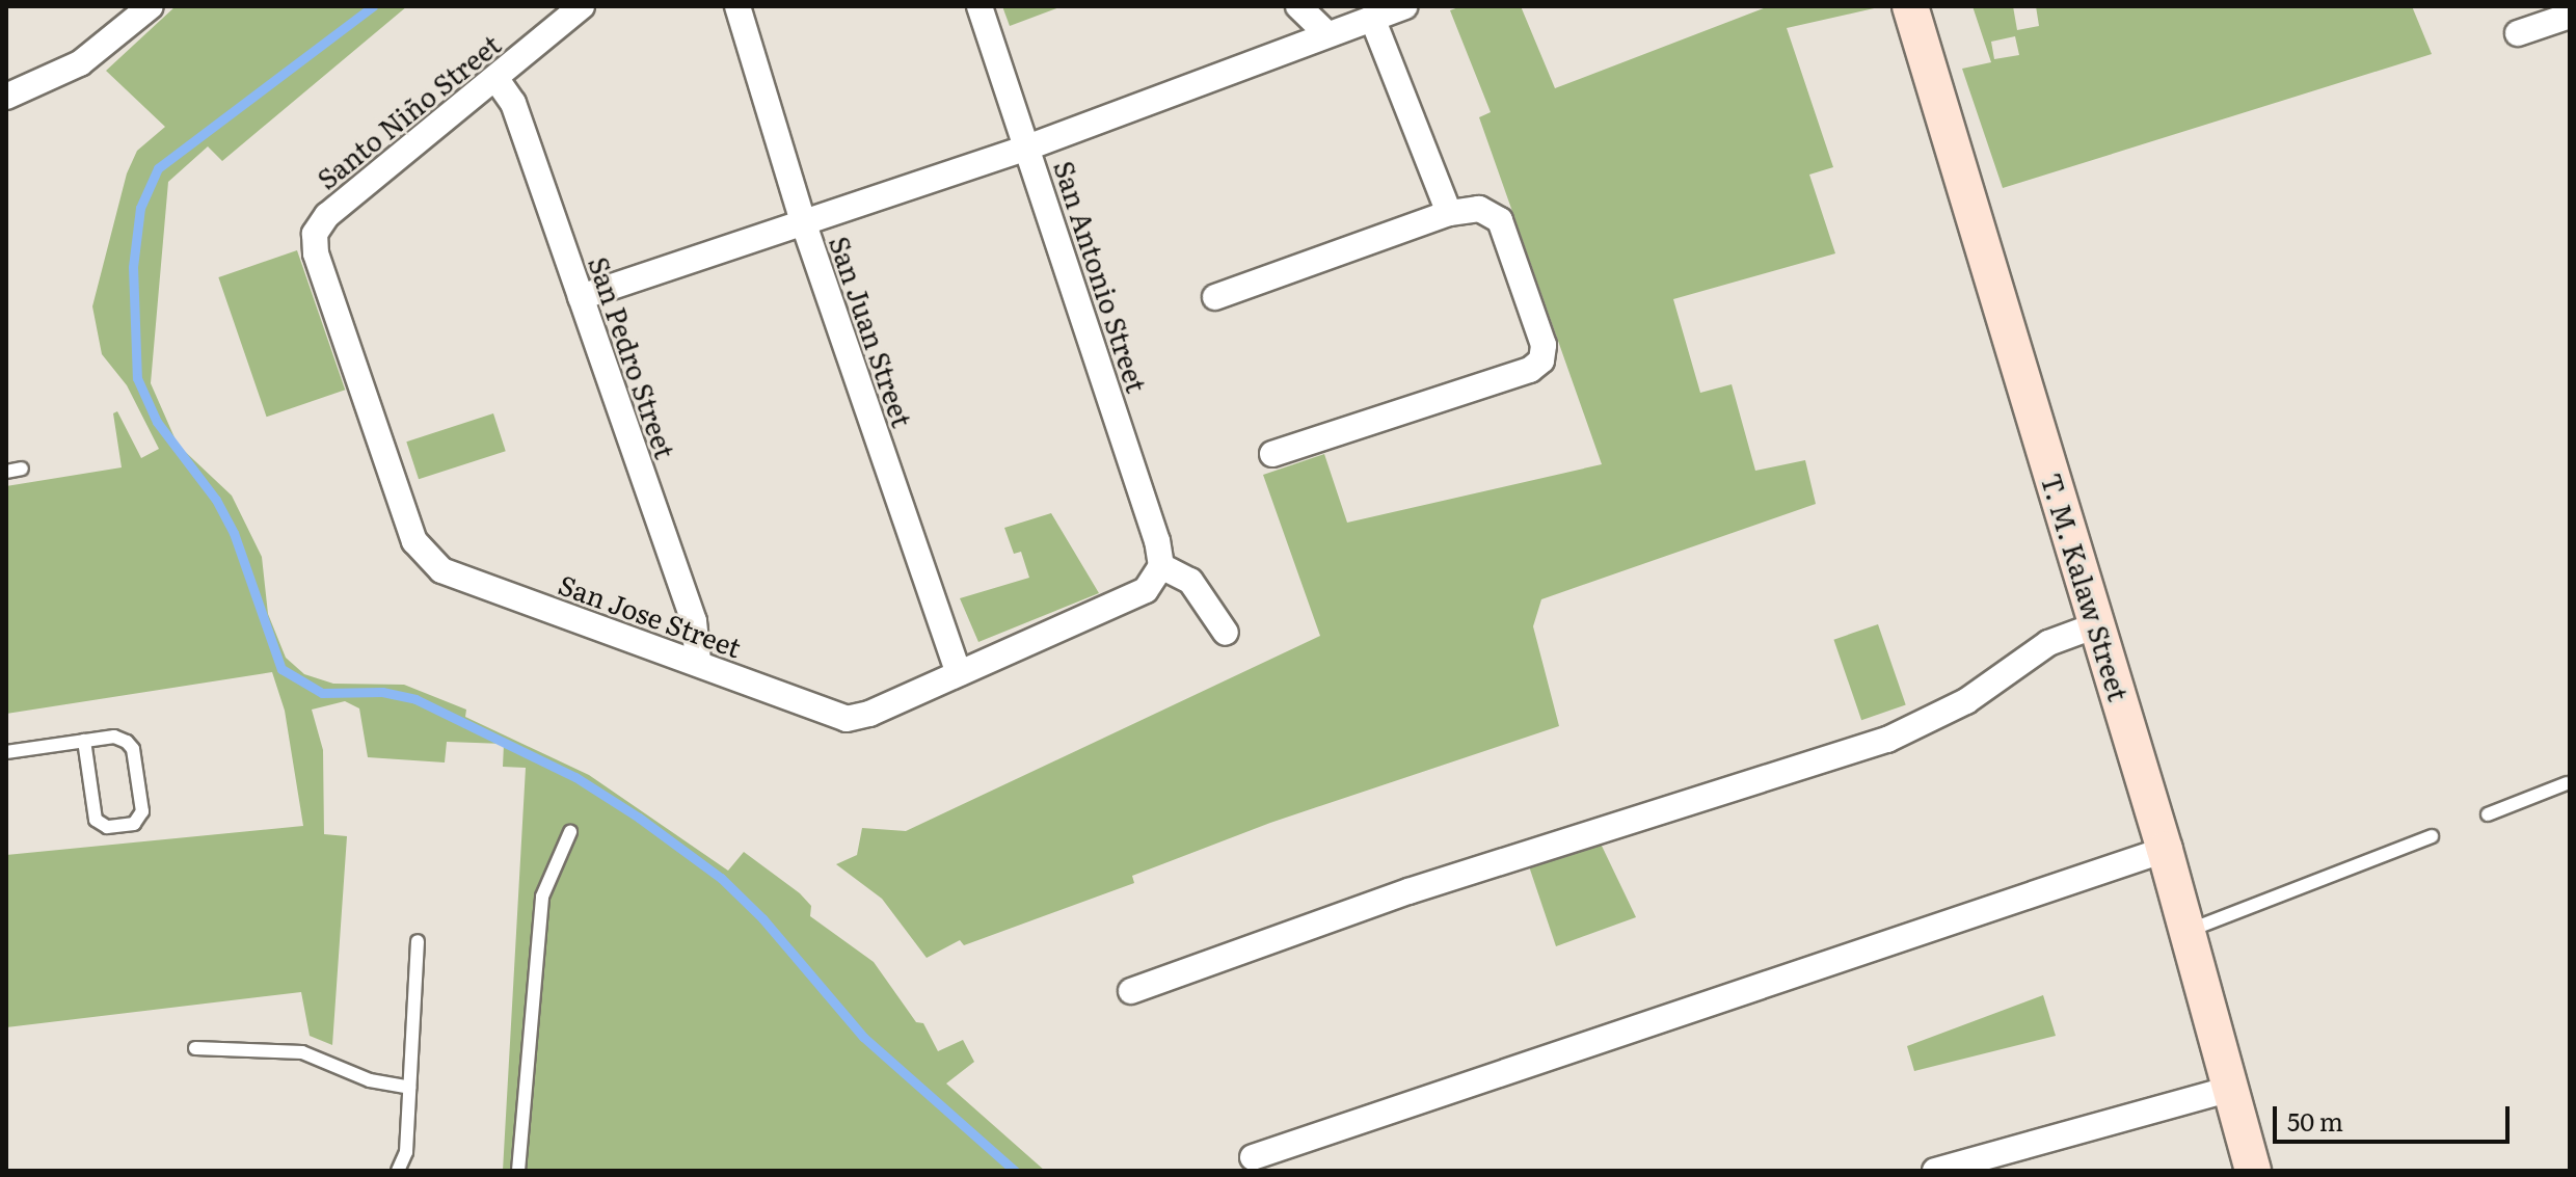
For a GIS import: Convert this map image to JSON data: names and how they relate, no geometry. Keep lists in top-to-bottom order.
{
  "streets": {
    "street": [
      "Santo Niño Street",
      "San Antonio Street",
      "San Juan Street",
      "San Pedro Street",
      "T. M. Kalaw Street",
      "San Jose Street"
    ]
  },
  "crossings": [
    ["Santo Niño Street", "San Pedro Street"],
    ["Santo Niño Street", "San Jose Street"],
    ["San Antonio Street", "San Jose Street"],
    ["San Juan Street", "San Jose Street"],
    ["San Pedro Street", "San Jose Street"]
  ],
  "scale_bar": "50 m"
}
